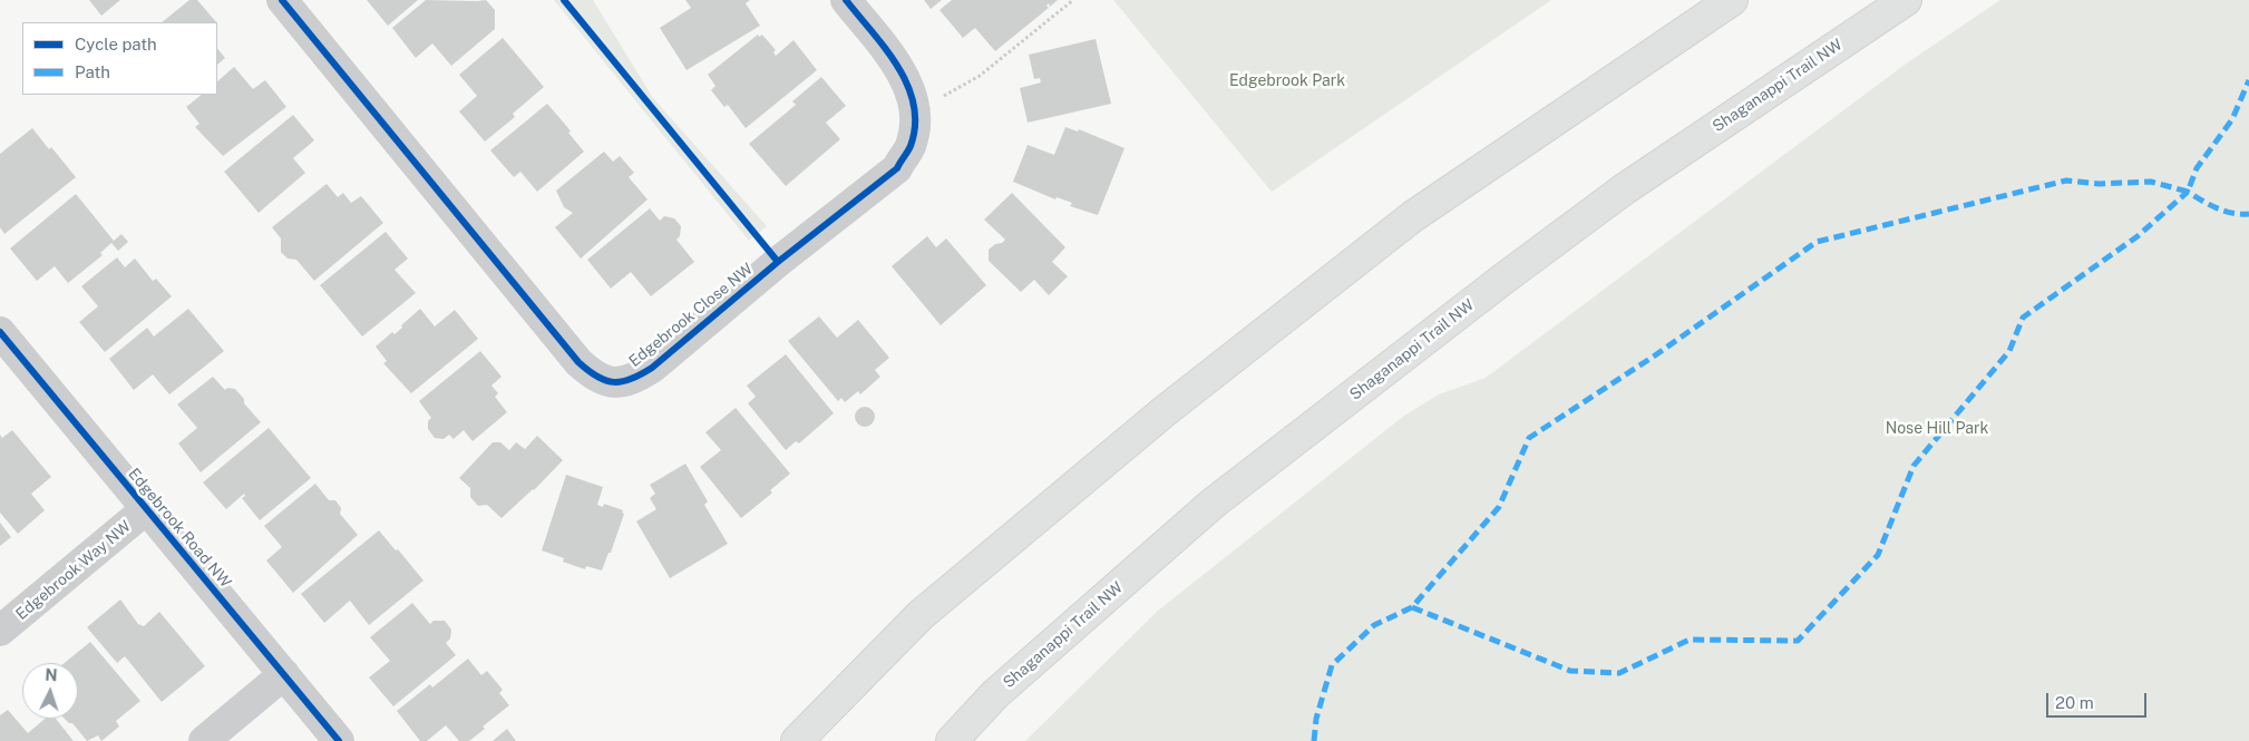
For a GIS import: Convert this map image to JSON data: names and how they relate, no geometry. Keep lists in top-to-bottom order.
{
  "streets": {
    "main road": ["Shaganappi Trail NW"],
    "street": ["Edgebrook Close NW", "Edgebrook Road NW", "Edgebrook Way NW"]
  },
  "crossings": [
    ["Edgebrook Road NW", "Edgebrook Way NW"]
  ],
  "parks": ["Edgebrook Park", "Nose Hill Park"],
  "legend": ["Cycle path", "Path"],
  "scale_bar": "20 m",
  "north": "top"
}
